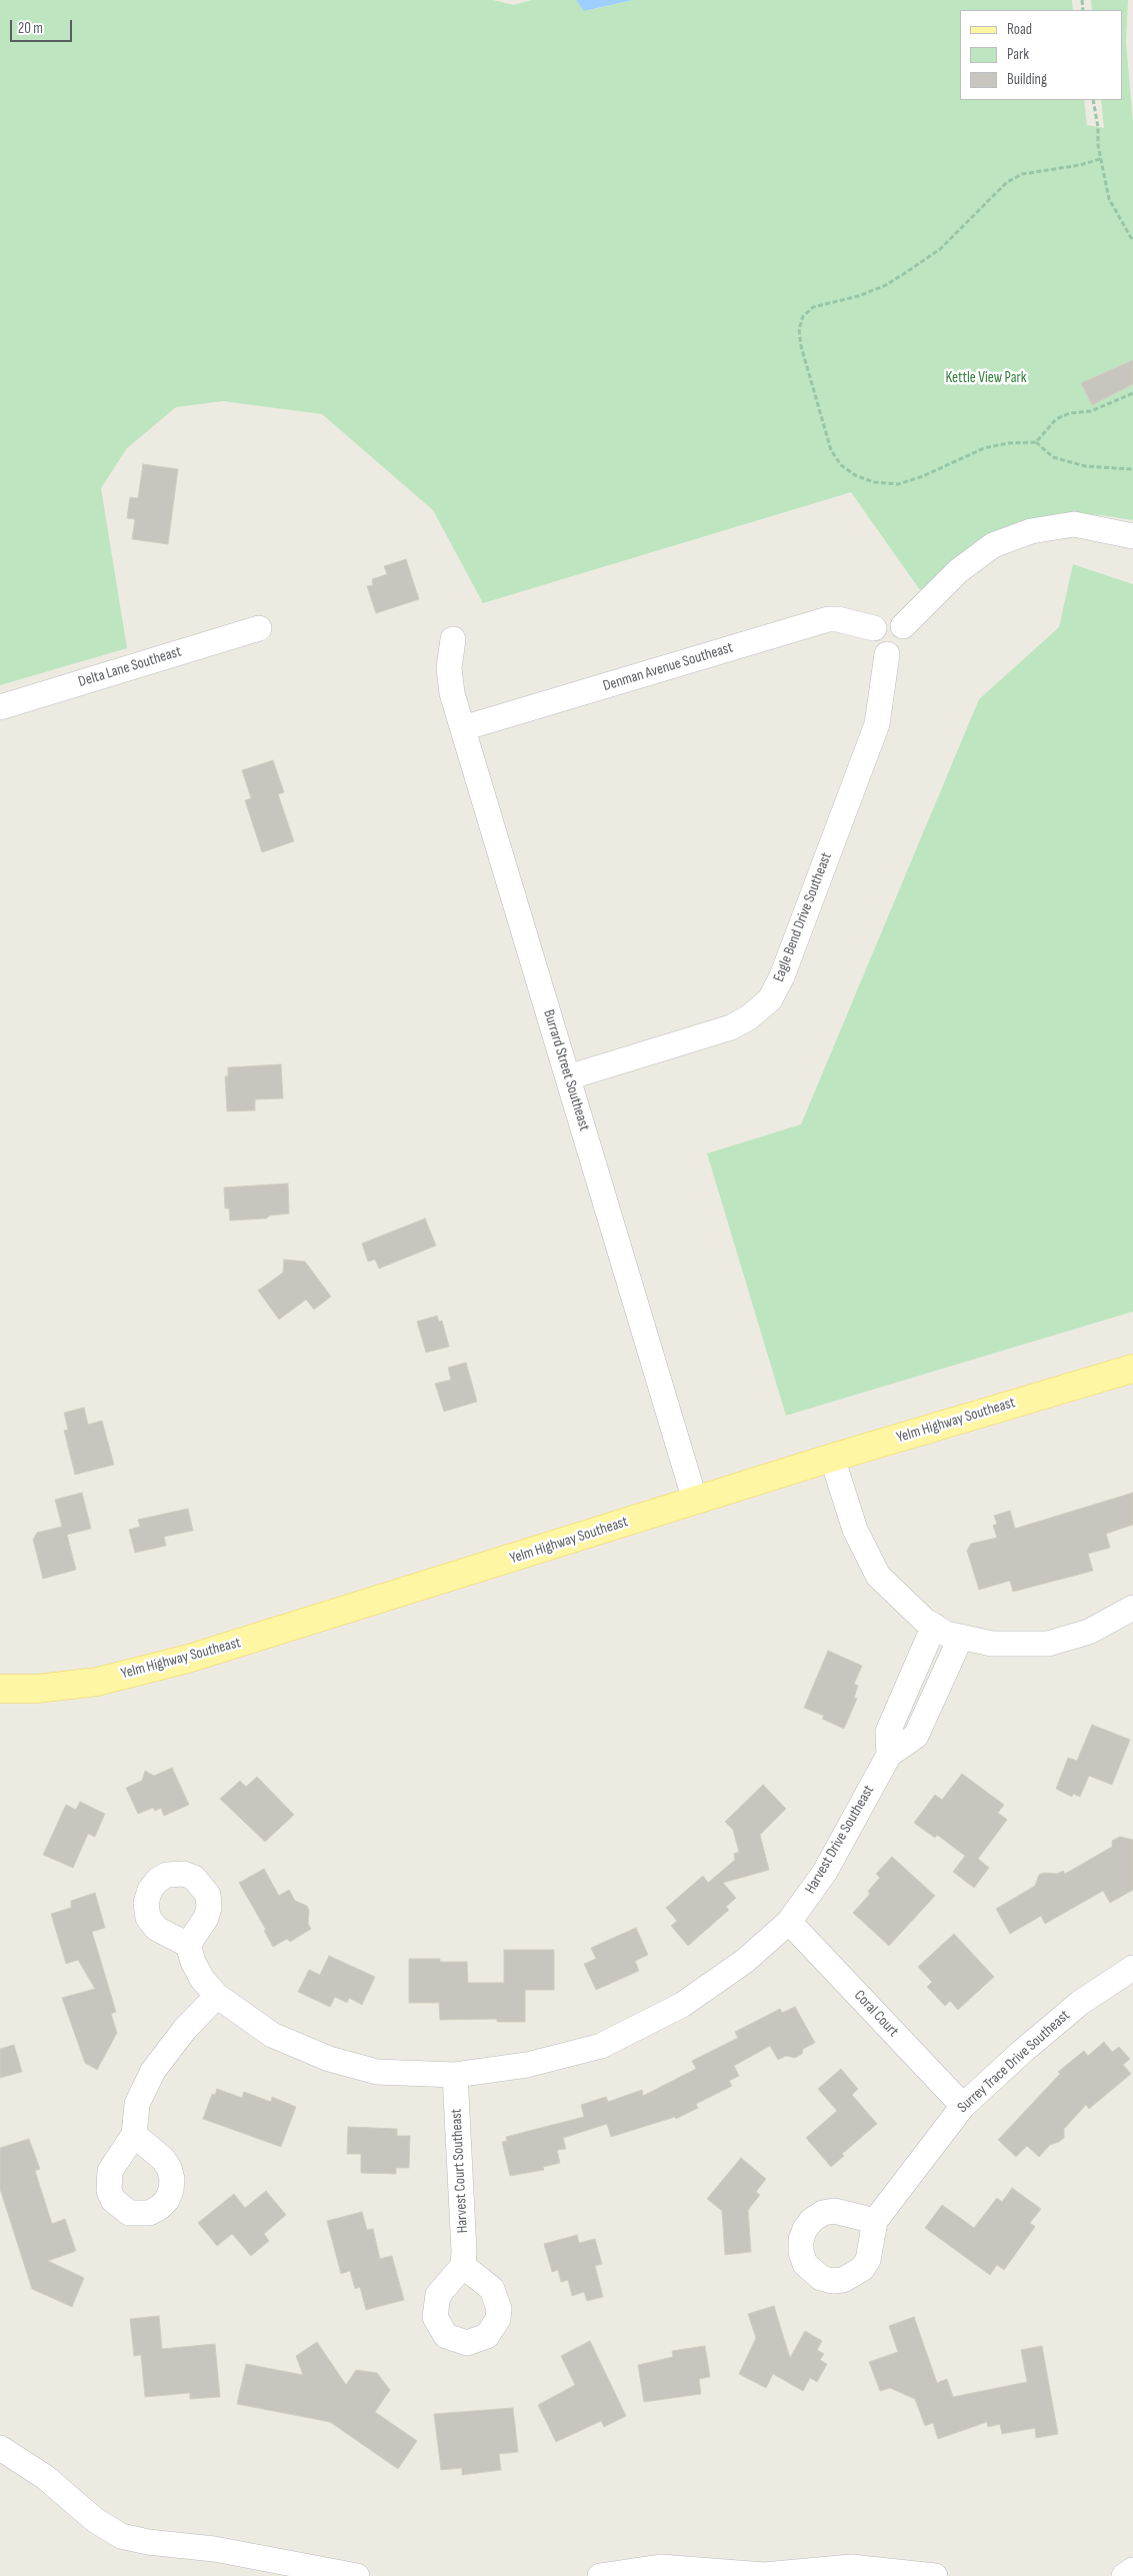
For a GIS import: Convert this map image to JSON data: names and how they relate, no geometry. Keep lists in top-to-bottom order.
{
  "streets": {
    "main road": ["Yelm Highway Southeast"],
    "street": [
      "Delta Lane Southeast",
      "Denman Avenue Southeast",
      "Eagle Bend Drive Southeast",
      "Burrard Street Southeast",
      "Harvest Drive Southeast",
      "Coral Court",
      "Surrey Trace Drive Southeast",
      "Harvest Court Southeast"
    ]
  },
  "crossings": [
    ["Denman Avenue Southeast", "Eagle Bend Drive Southeast"],
    ["Denman Avenue Southeast", "Burrard Street Southeast"],
    ["Eagle Bend Drive Southeast", "Burrard Street Southeast"],
    ["Burrard Street Southeast", "Yelm Highway Southeast"],
    ["Harvest Drive Southeast", "Coral Court"],
    ["Harvest Drive Southeast", "Harvest Court Southeast"],
    ["Coral Court", "Surrey Trace Drive Southeast"]
  ],
  "parks": ["Kettle View Park"],
  "legend": ["Road", "Park", "Building"],
  "scale_bar": "20 m"
}
